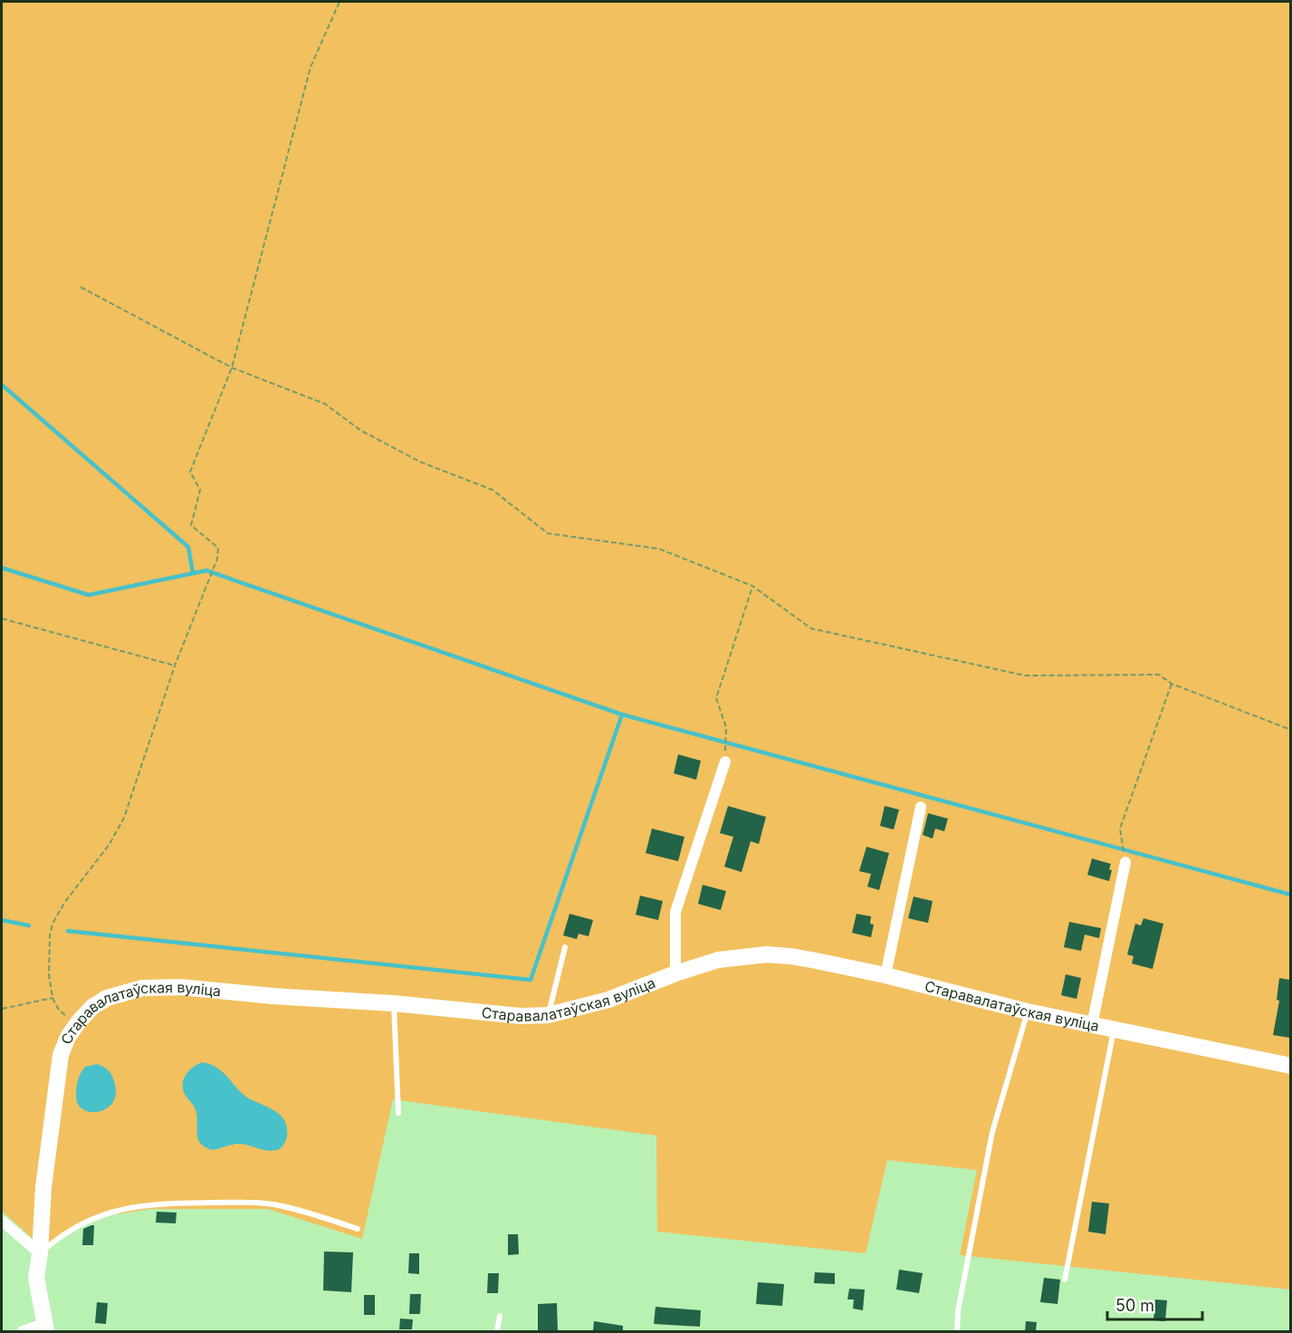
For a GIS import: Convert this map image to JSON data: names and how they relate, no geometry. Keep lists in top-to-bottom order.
{
  "streets": {
    "street": ["Старавалатаўская вуліца"]
  },
  "scale_bar": "50 m"
}
